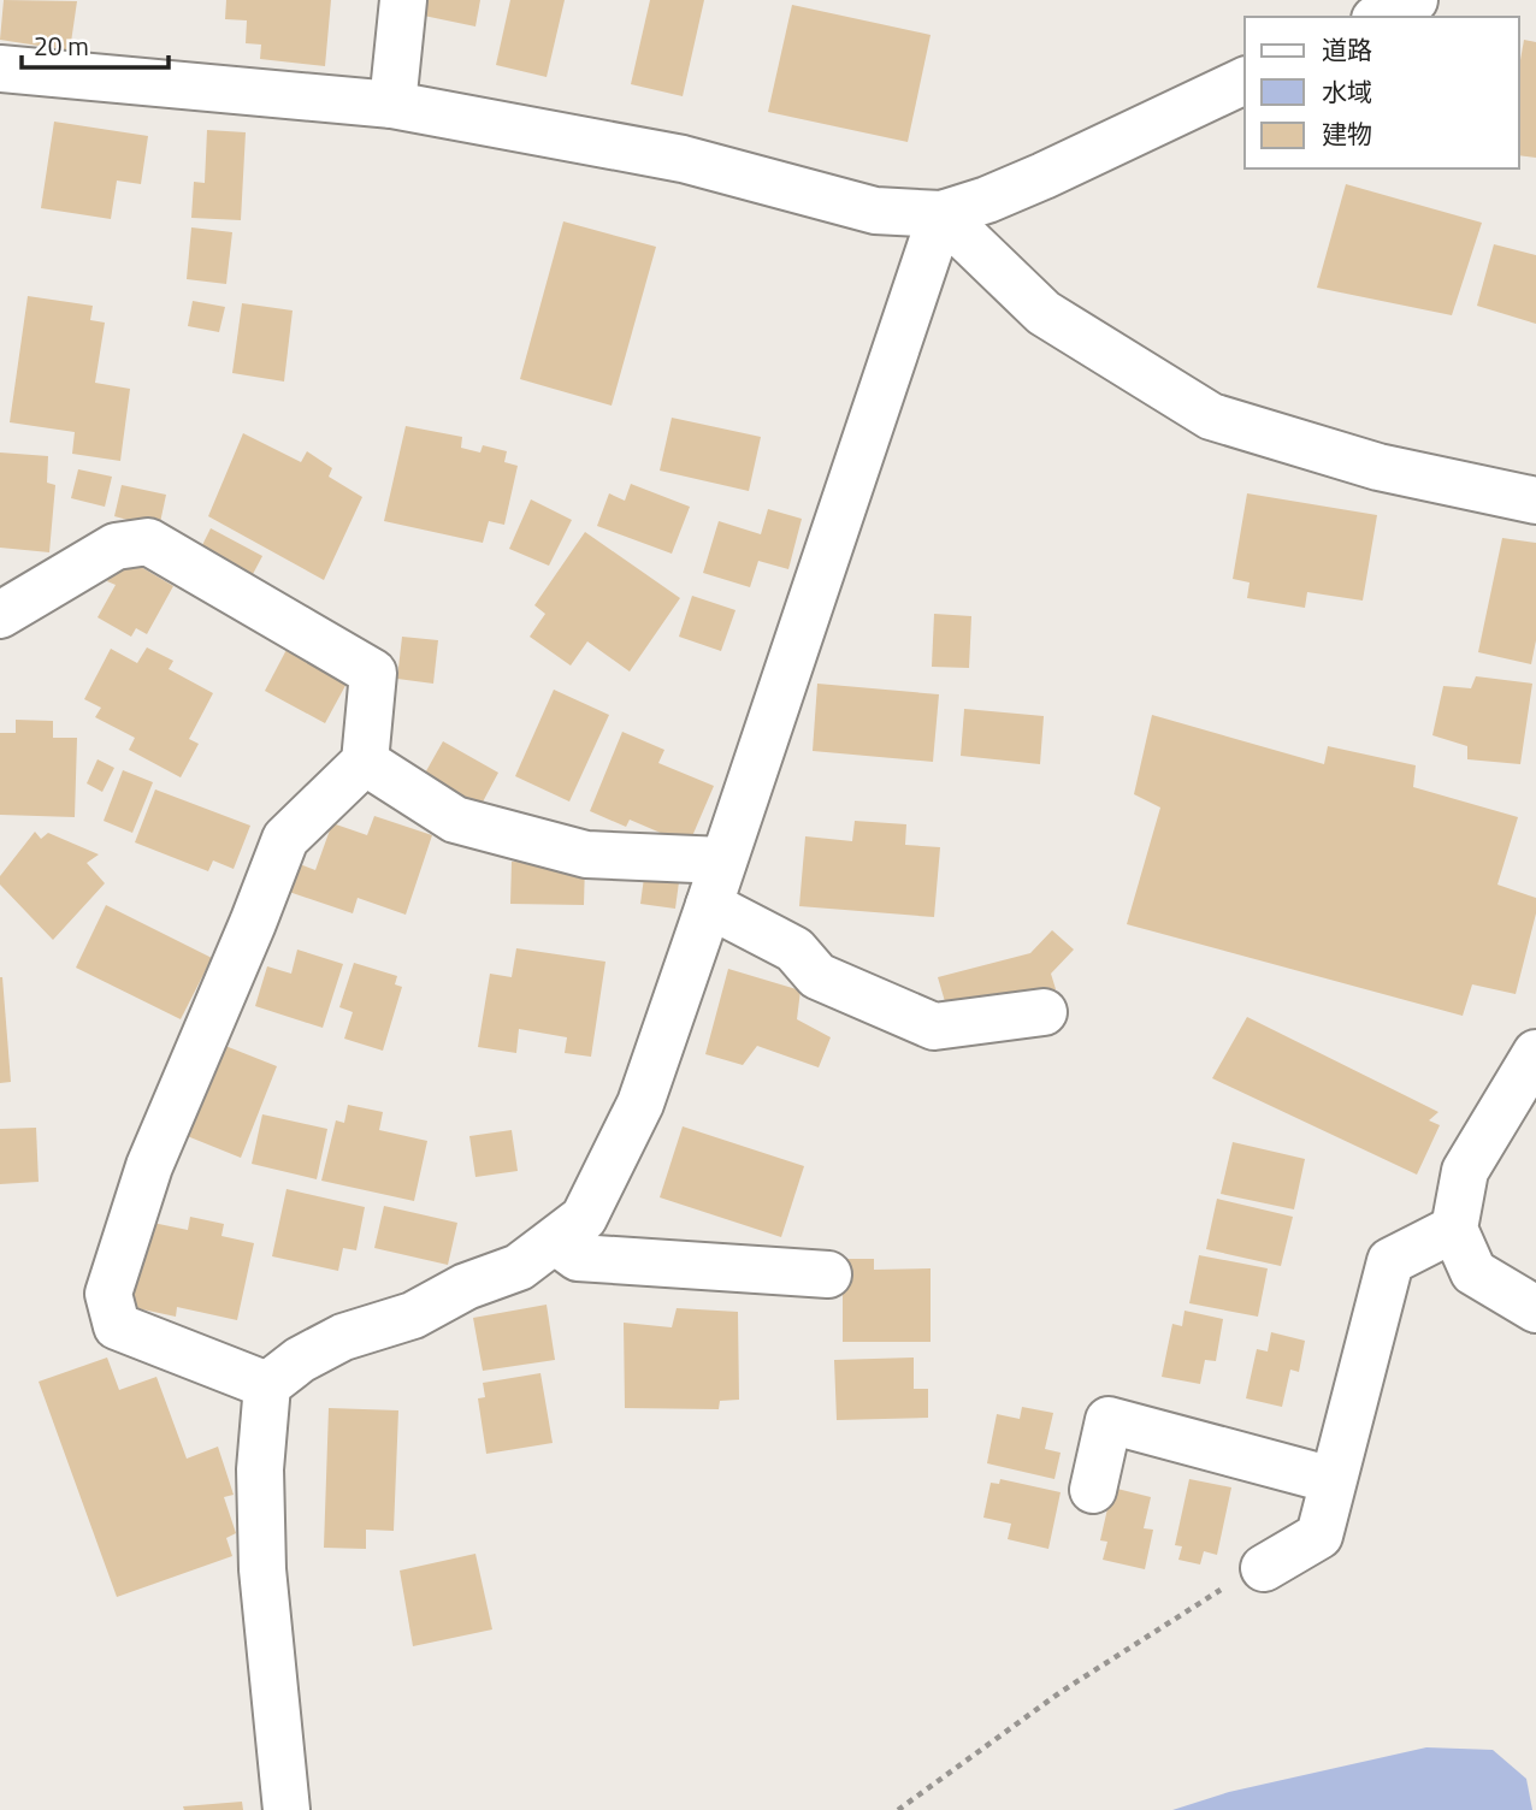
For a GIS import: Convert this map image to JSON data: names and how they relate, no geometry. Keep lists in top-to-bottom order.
{
  "legend": ["道路", "水域", "建物"],
  "scale_bar": "20 m"
}
